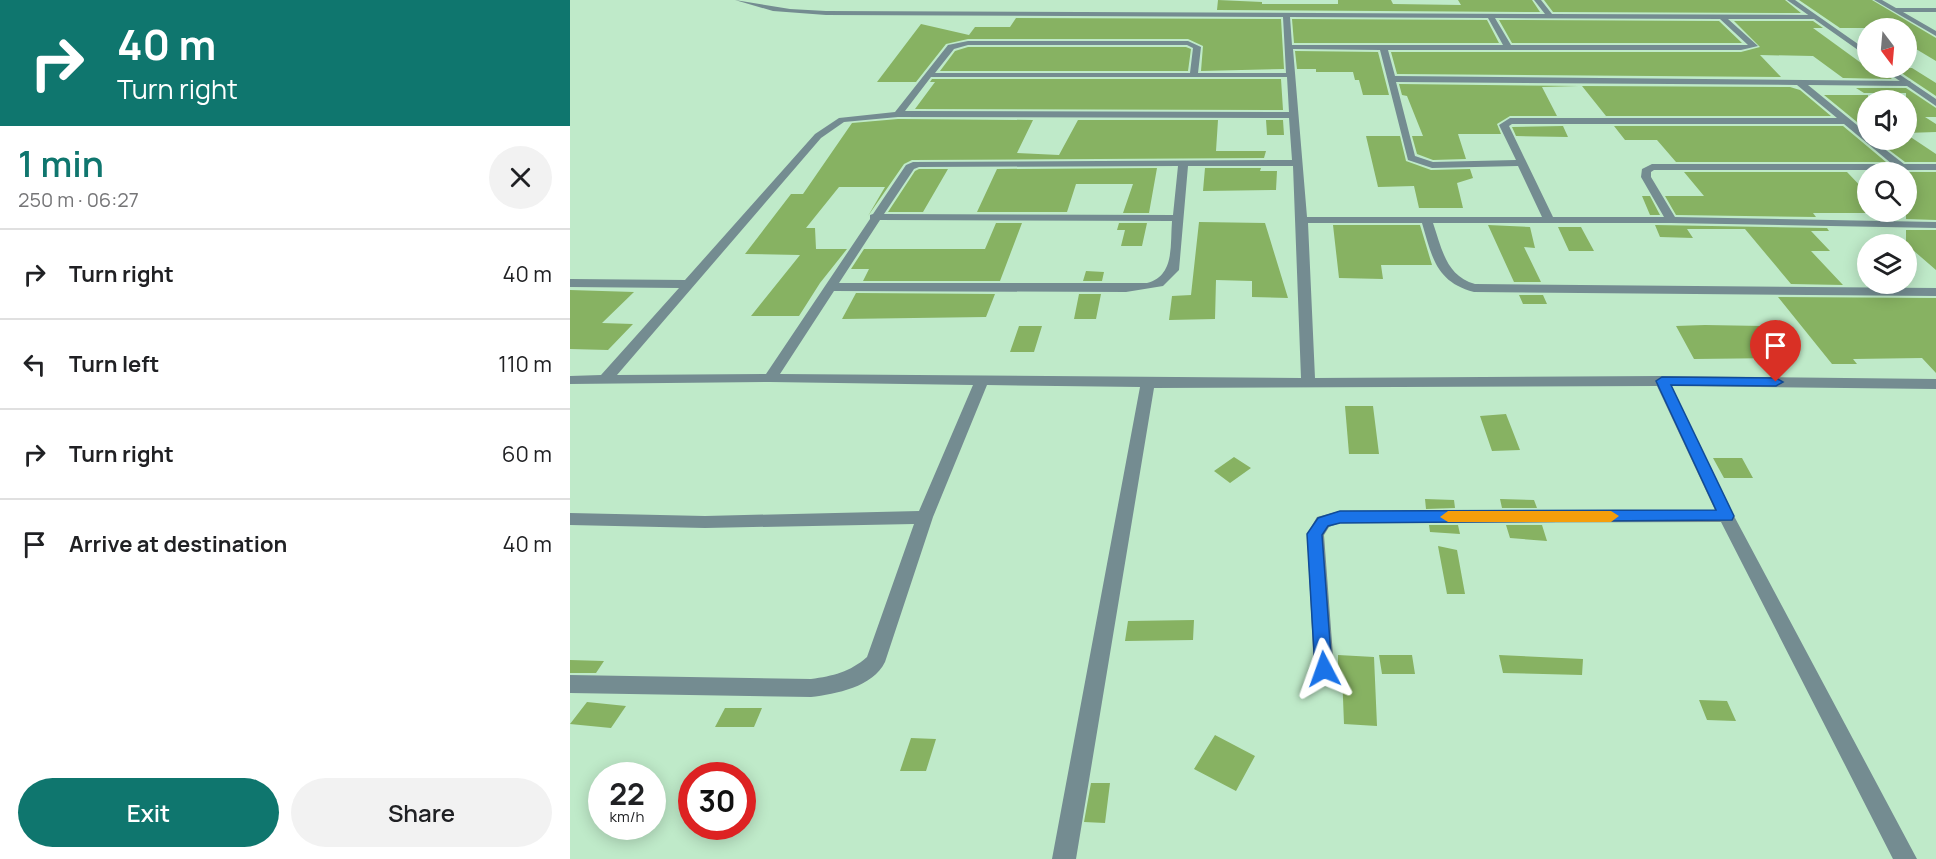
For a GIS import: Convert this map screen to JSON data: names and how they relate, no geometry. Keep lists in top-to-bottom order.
{
  "north": "bottom",
  "page": {
    "turn": ["40 m", "Turn right"],
    "heading": ["1 min", "250 m · 06:27"],
    "list": [
      {
        "name": "Turn right",
        "value": "40 m"
      },
      {
        "name": "Turn left",
        "value": "110 m"
      },
      {
        "name": "Turn right",
        "value": "60 m"
      },
      {
        "name": "Arrive at destination",
        "value": "40 m"
      }
    ],
    "speed": "22 km/h",
    "limit": "30",
    "buttons": ["Exit", "Share"]
  }
}
